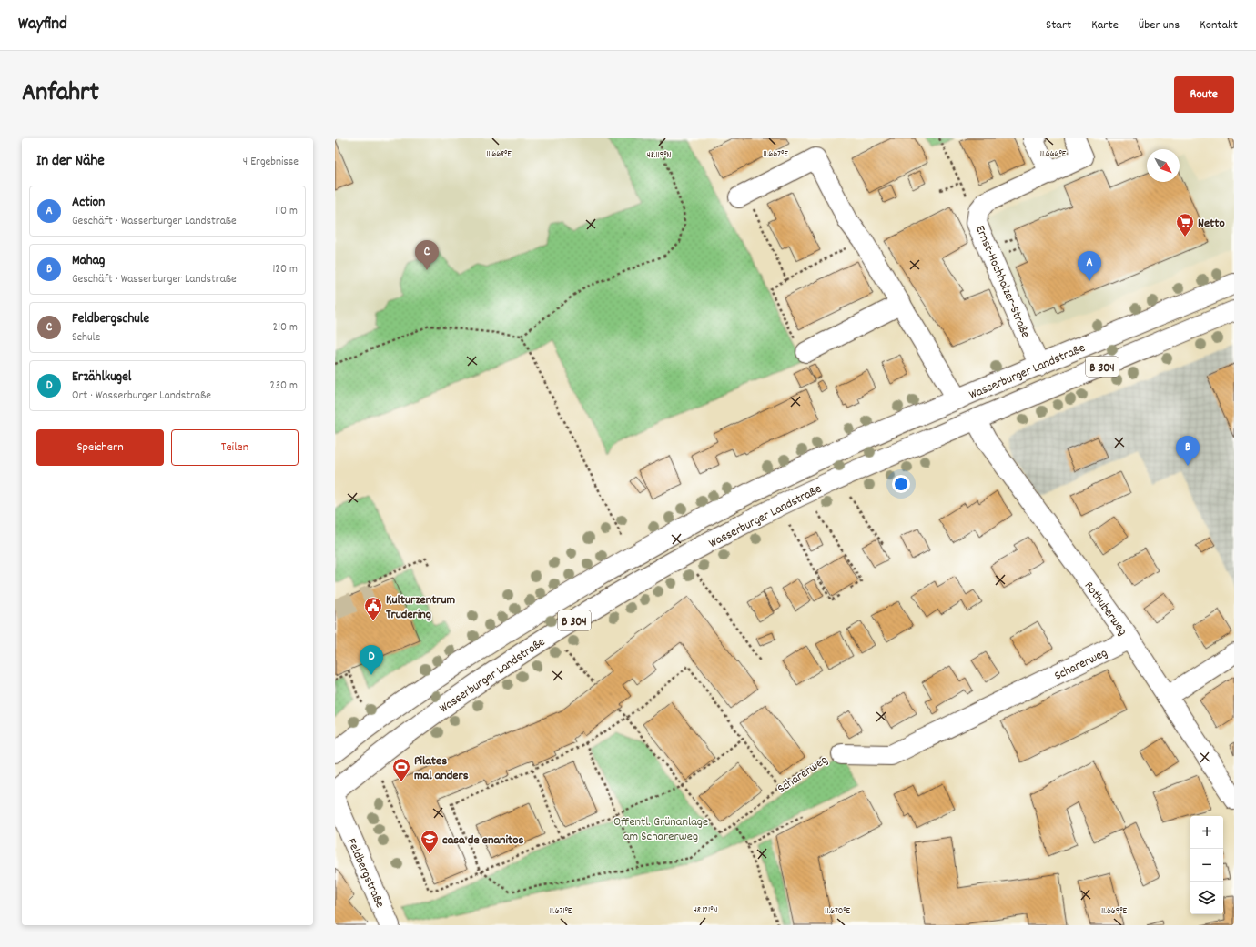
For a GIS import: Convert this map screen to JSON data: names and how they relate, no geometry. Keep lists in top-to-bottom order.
{
  "streets": {
    "main road": [
      "Ernst-Hochholzer-Straße",
      "B 304",
      "Wasserburger Landstraße",
      "Rothuberweg",
      "Scharerweg",
      "Feldbergstraße"
    ]
  },
  "crossings": [
    ["Ernst-Hochholzer-Straße", "Wasserburger Landstraße"],
    ["Wasserburger Landstraße", "Rothuberweg"],
    ["Rothuberweg", "Scharerweg"]
  ],
  "parks": ["Offentl. Grünanlage am Scharerweg"],
  "places": {
    "supermarket": ["Netto"],
    "public building": ["Kulturzentrum Trudering"],
    "sports": ["Pilates mal anders"],
    "school or university": ["casa de enanitos"]
  },
  "north": "bottom right",
  "page": {
    "header": "Wayfind",
    "nav": [
      "Start",
      "Karte",
      "Über uns",
      "Kontakt"
    ],
    "title": "Anfahrt",
    "buttons": [
      "Route",
      ["Speichern", "Teilen"]
    ],
    "heading": ["In der Nähe", "4 Ergebnisse"],
    "list": [
      {
        "mark": "A",
        "name": "Action",
        "note": "Geschäft · Wasserburger Landstraße",
        "value": "110 m"
      },
      {
        "mark": "B",
        "name": "Mahag",
        "note": "Geschäft · Wasserburger Landstraße",
        "value": "120 m"
      },
      {
        "mark": "C",
        "name": "Feldbergschule",
        "note": "Schule",
        "value": "210 m"
      },
      {
        "mark": "D",
        "name": "Erzählkugel",
        "note": "Ort · Wasserburger Landstraße",
        "value": "230 m"
      }
    ],
    "pins": [
      "C",
      "A",
      "B",
      "D"
    ],
    "map_buttons": ["+", "−"]
  },
  "coordinates": [
    "11.668°E",
    "11.667°E",
    "11.666°E",
    "48.119°N",
    "48.121°N",
    "11.671°E",
    "11.670°E",
    "11.669°E"
  ]
}
